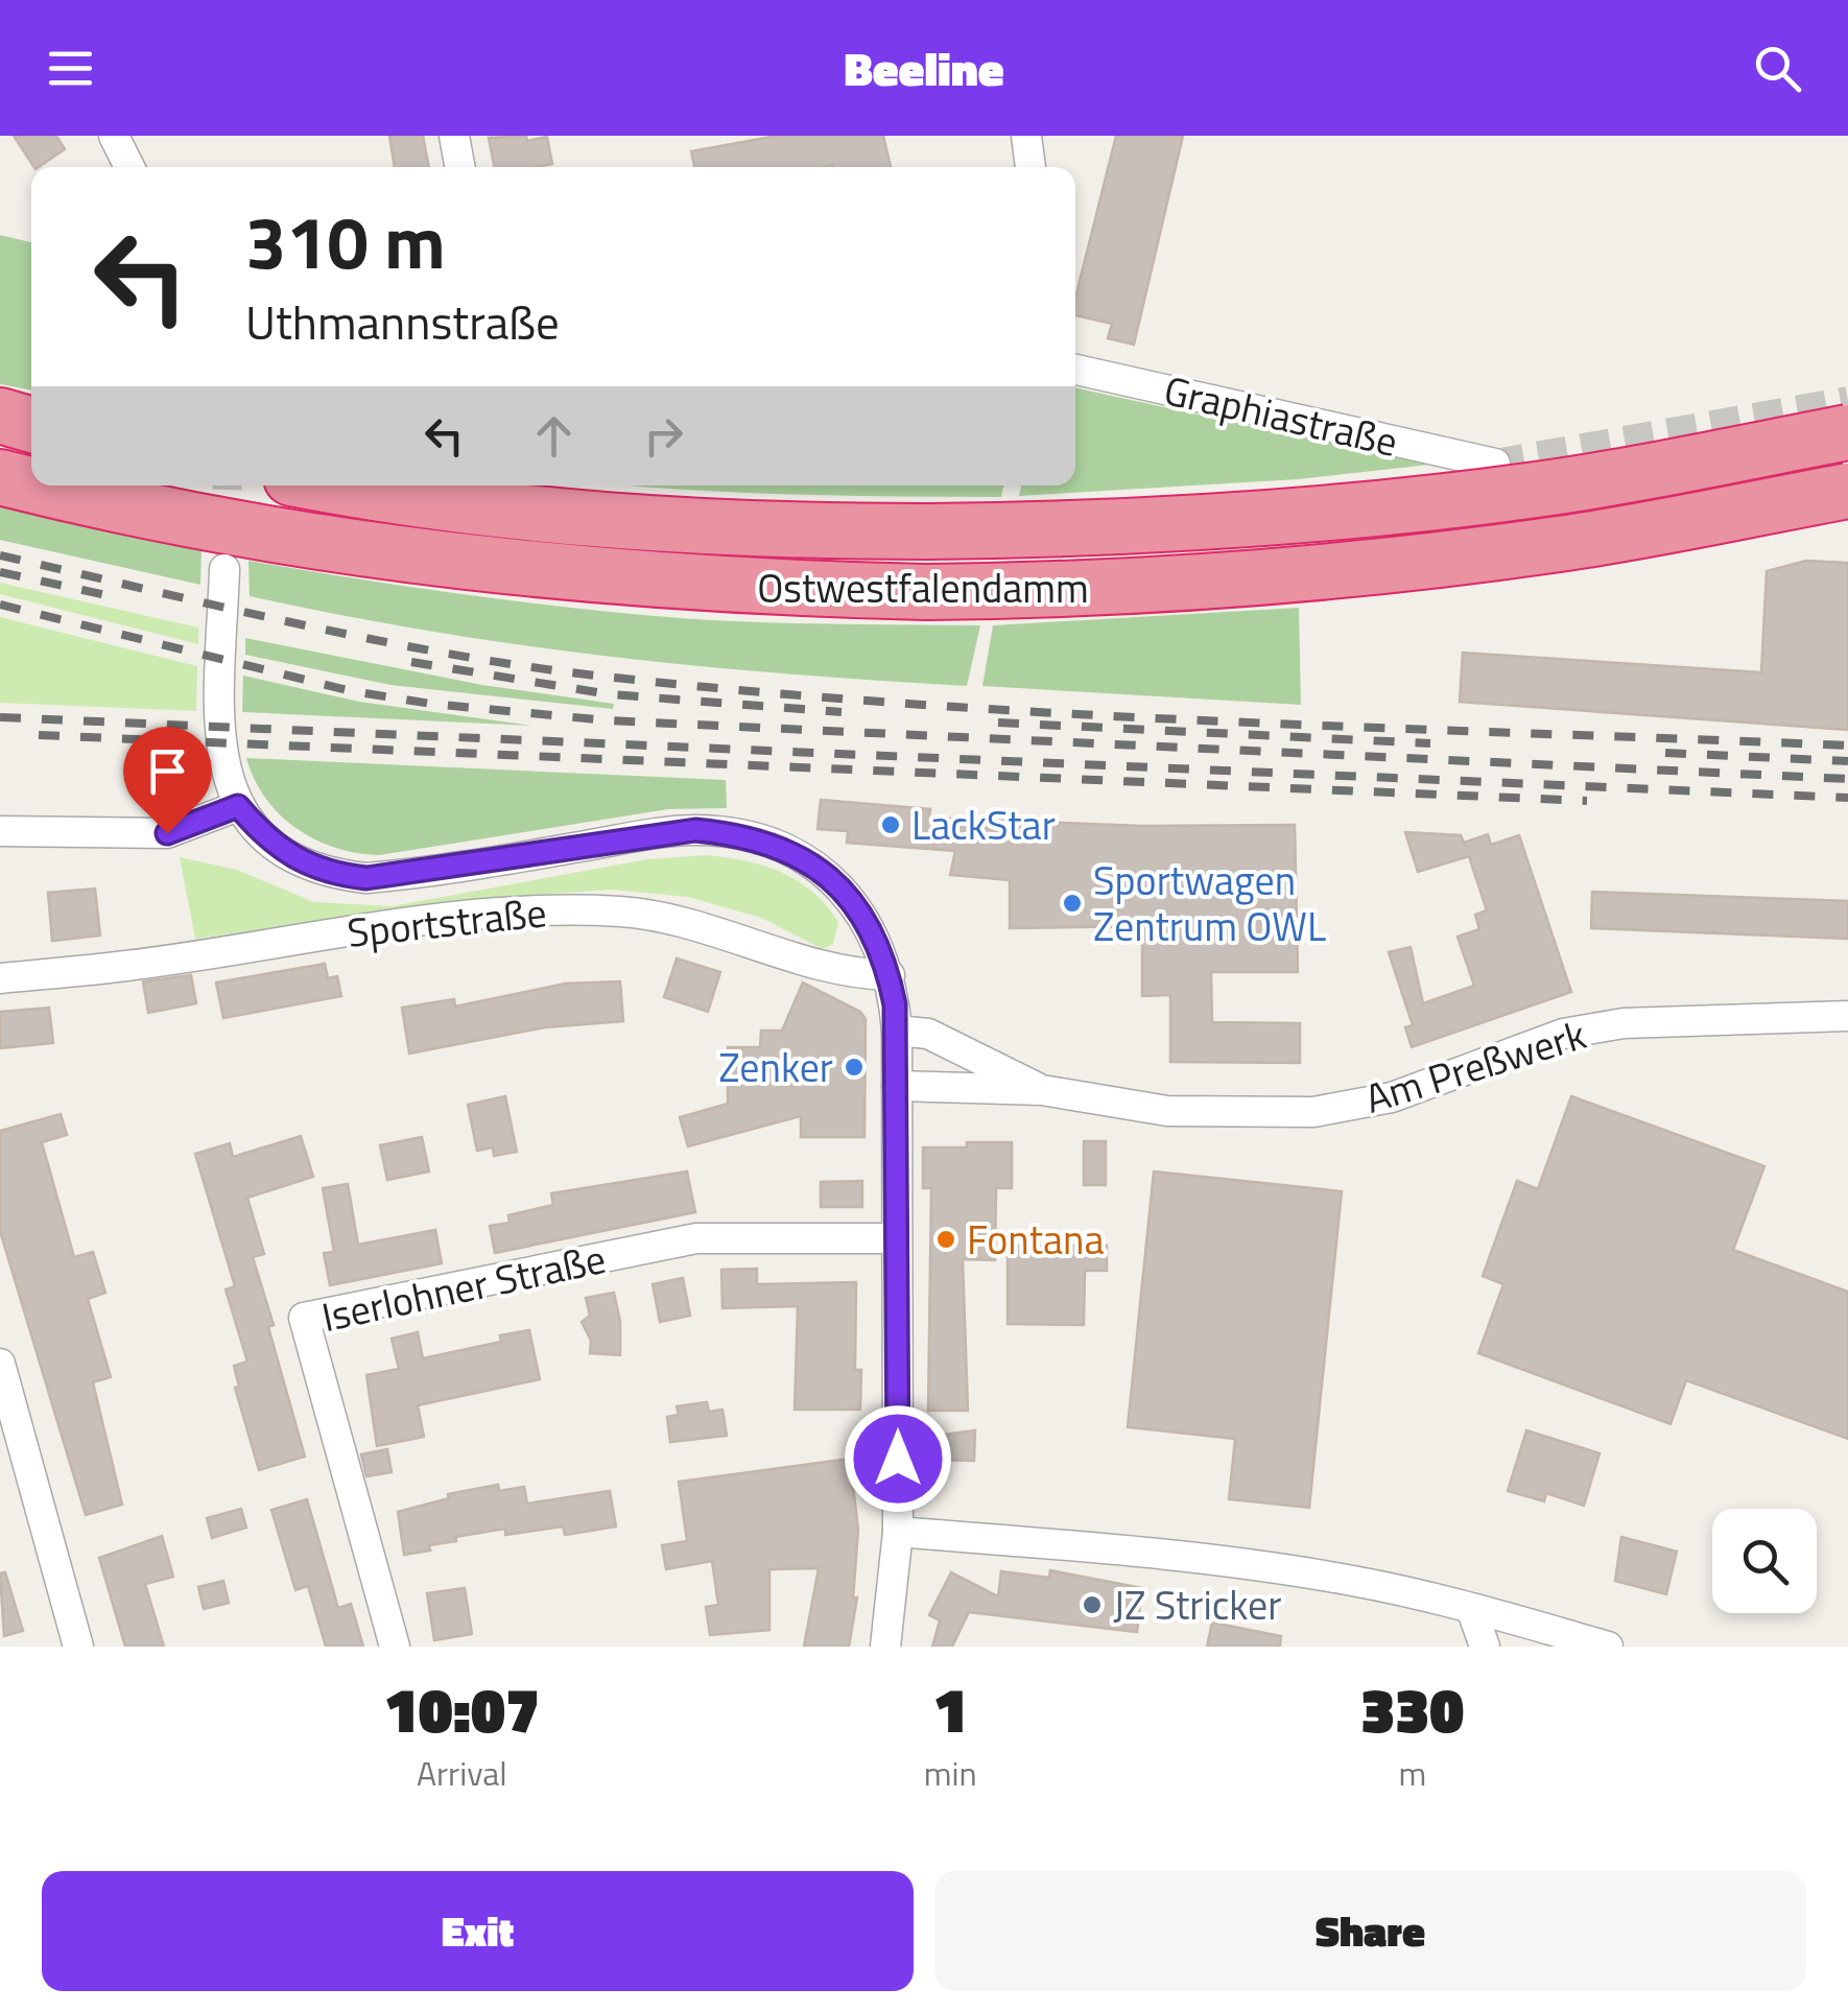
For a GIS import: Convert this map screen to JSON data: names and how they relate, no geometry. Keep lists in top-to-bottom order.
{
  "streets": {
    "highway": ["Ostwestfalendamm"],
    "street": [
      "Graphiastraße",
      "Sportstraße",
      "Am Preßwerk",
      "Iserlohner Straße"
    ]
  },
  "places": [
    "LackStar",
    "Sportwagen Zentrum OWL",
    "Zenker",
    "Fontana",
    "JZ Stricker"
  ],
  "page": {
    "header": "Beeline",
    "turn": ["310 m", "Uthmannstraße"],
    "eta": [
      "10:07",
      "Arrival",
      "1",
      "min",
      "330",
      "m"
    ],
    "buttons": ["Exit", "Share"]
  }
}
